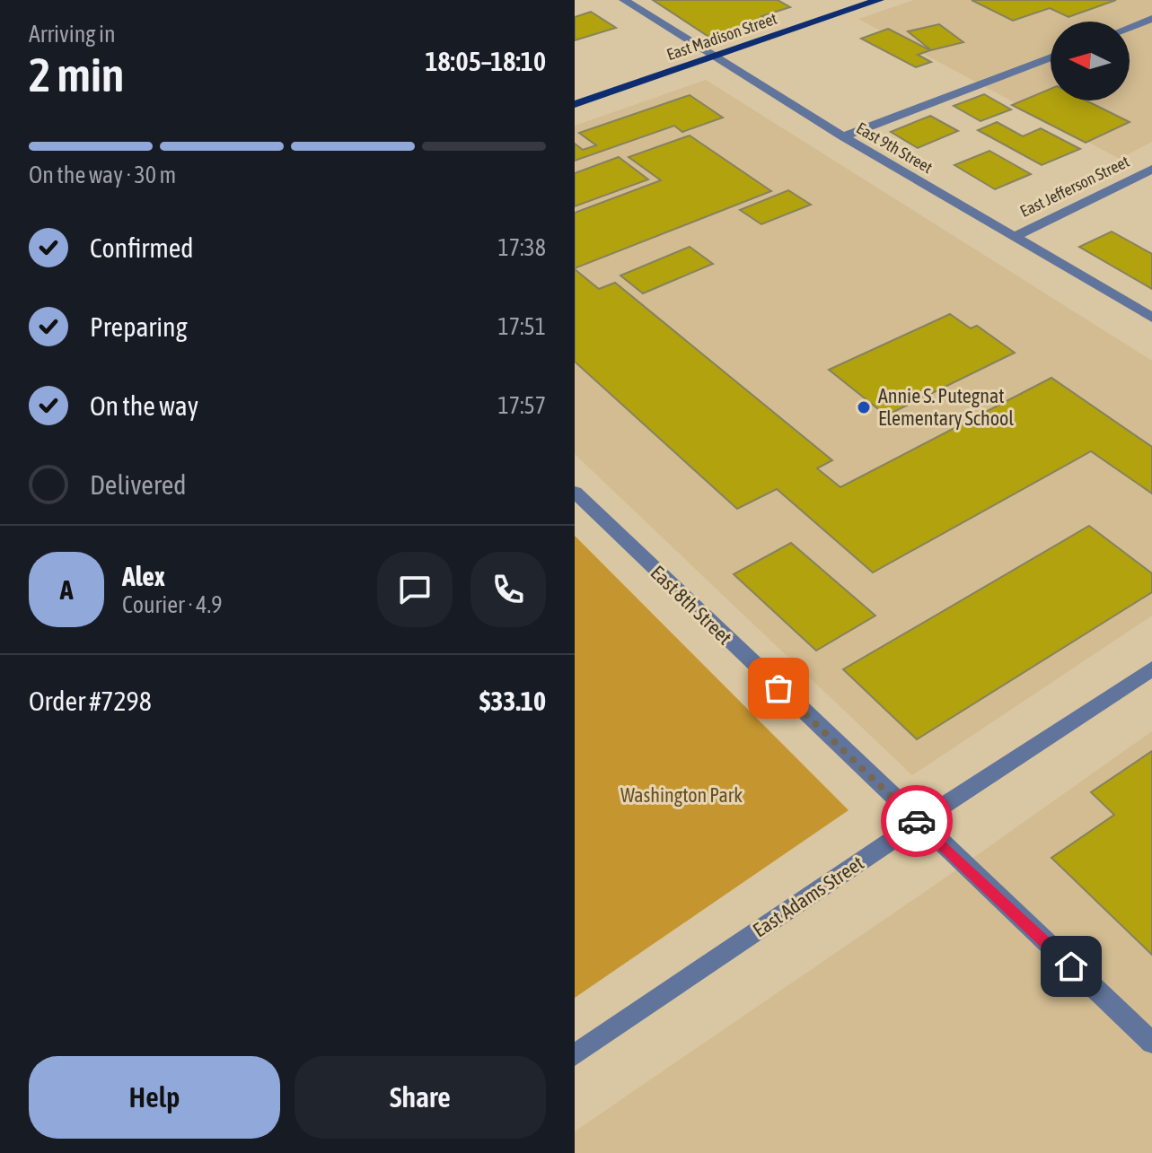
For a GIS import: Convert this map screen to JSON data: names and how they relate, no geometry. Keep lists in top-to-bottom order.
{
  "streets": {
    "main road": ["East Madison Street"],
    "street": [
      "East 9th Street",
      "East Jefferson Street",
      "East 8th Street",
      "East Adams Street"
    ]
  },
  "crossings": [
    ["East Madison Street", "East 9th Street"],
    ["East 9th Street", "East Jefferson Street"],
    ["East 8th Street", "East Adams Street"]
  ],
  "parks": ["Washington Park"],
  "places": ["Annie S. Putegnat Elementary School"],
  "north": "left",
  "page": {
    "heading": ["2 min", "Arriving in", "18:05–18:10"],
    "panel": [
      "Alex",
      "Courier · 4.9",
      "Order #7298",
      "$33.10"
    ],
    "bar": "On the way · 30 m",
    "list": [
      ["Confirmed", "17:38"],
      ["Preparing", "17:51"],
      ["On the way", "17:57"],
      "Delivered"
    ],
    "round": "A",
    "buttons": ["Help", "Share"]
  }
}
